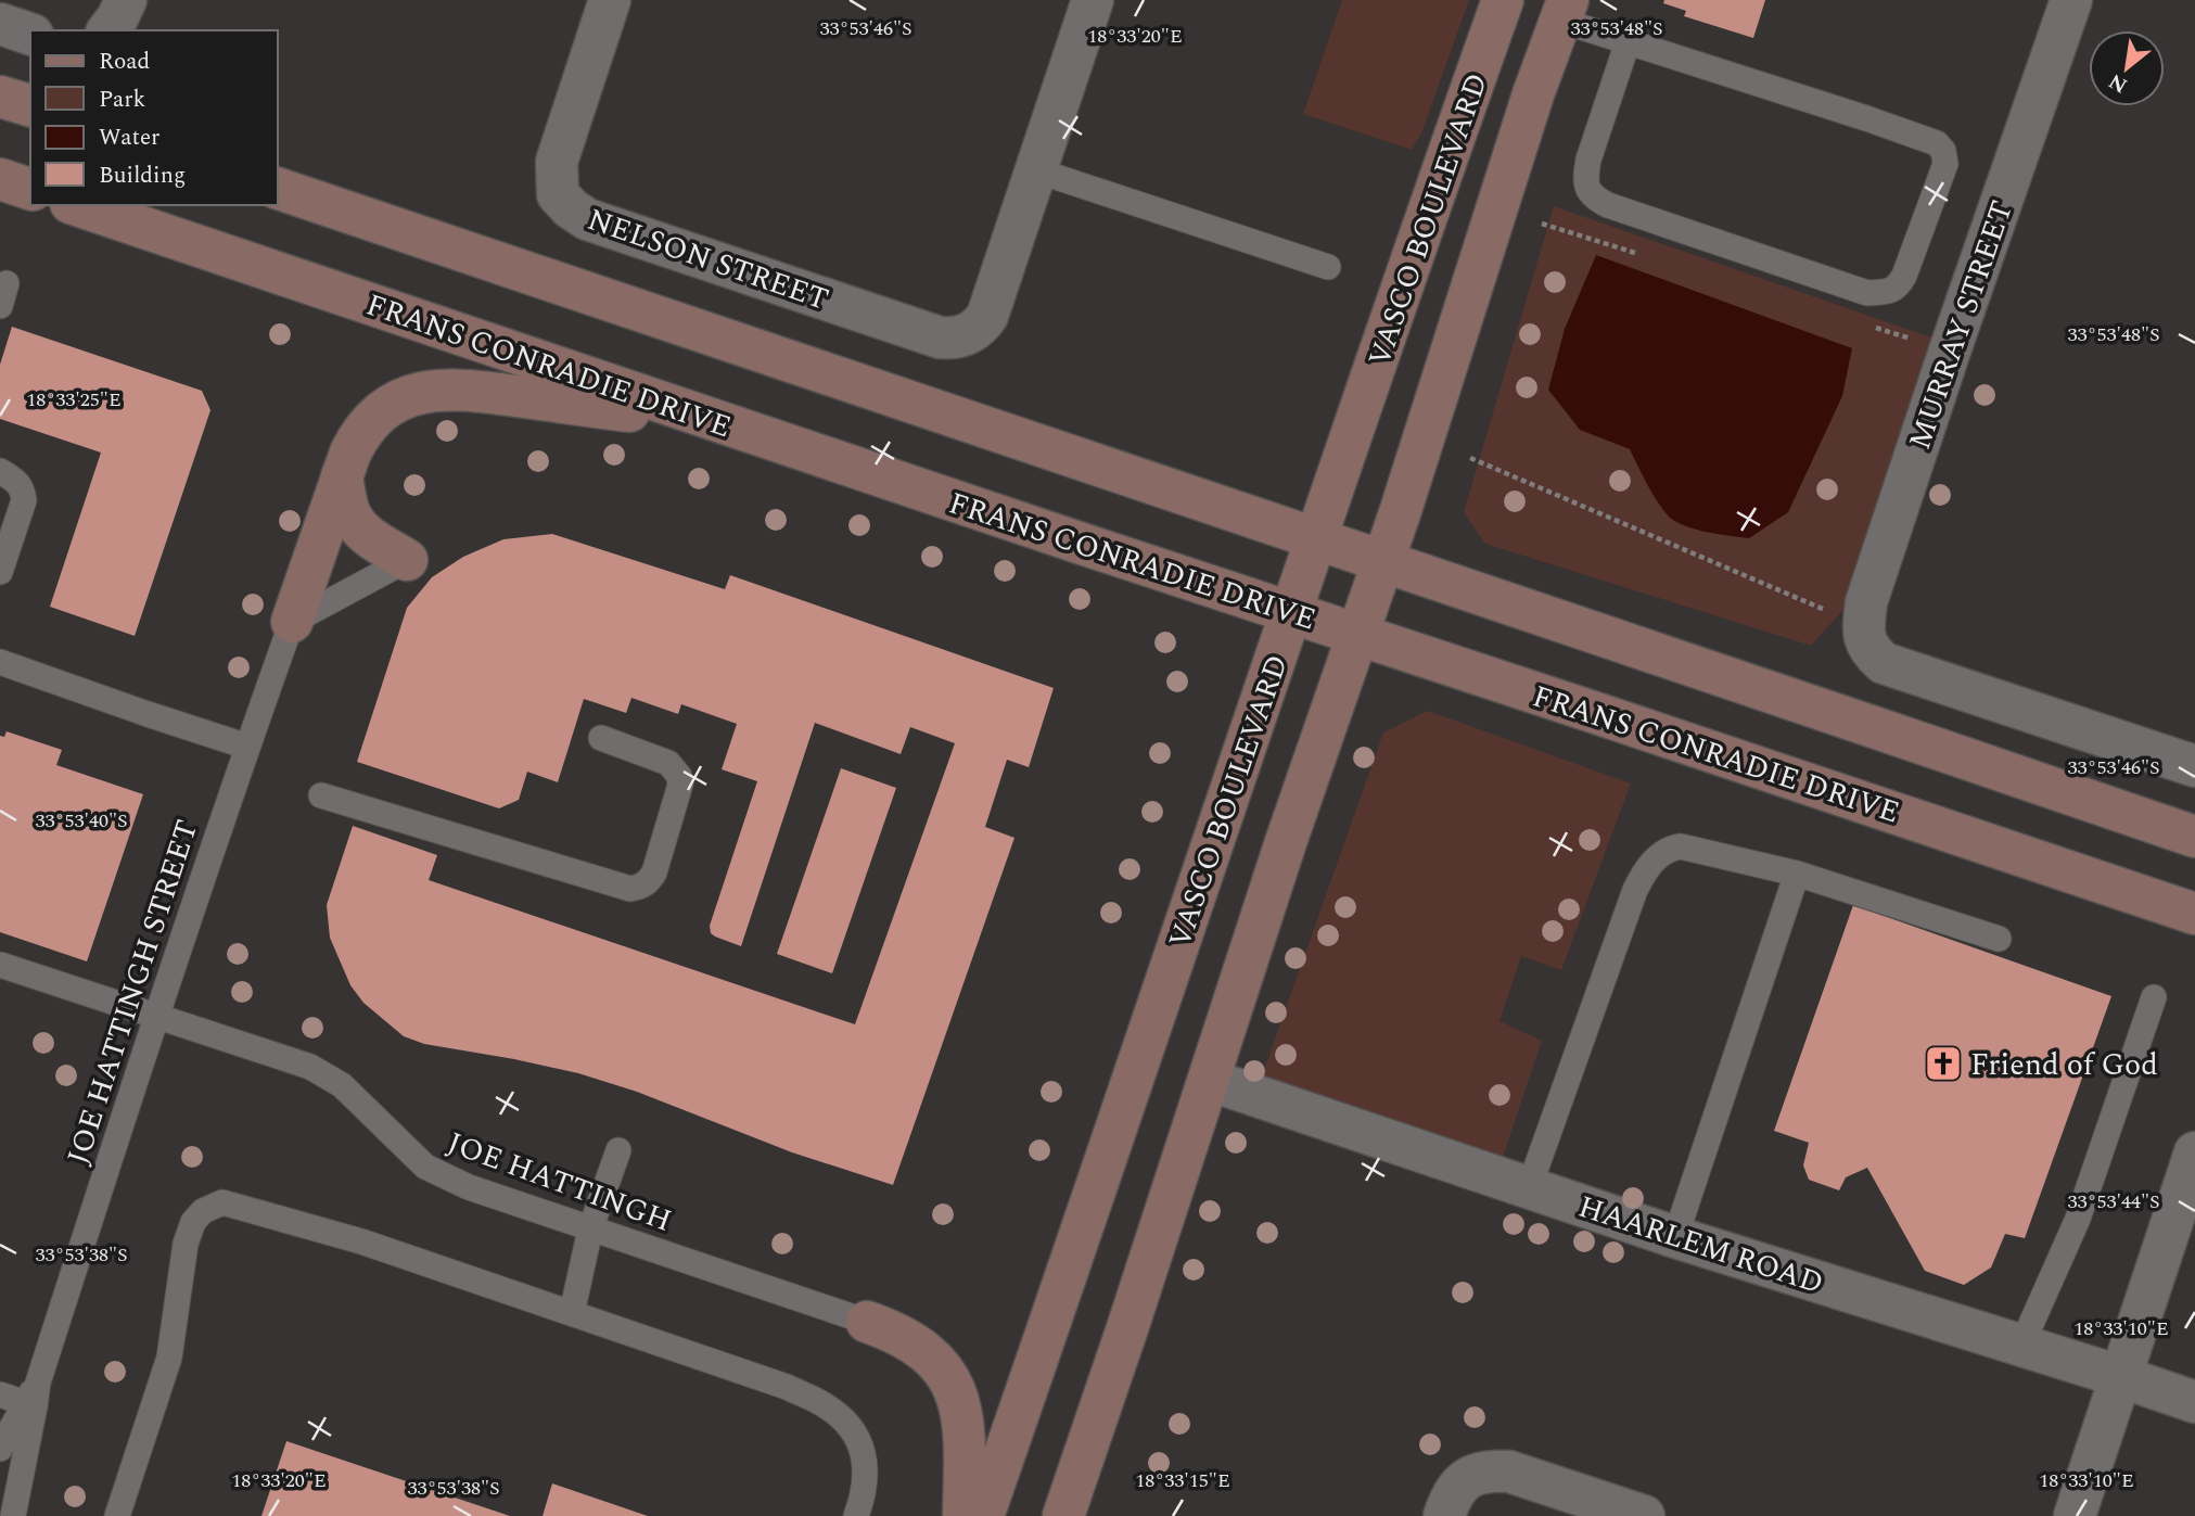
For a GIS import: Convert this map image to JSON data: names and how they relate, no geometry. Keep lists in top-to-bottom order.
{
  "streets": {
    "main road": ["VASCO BOULEVARD", "FRANS CONRADIE DRIVE"],
    "street": ["NELSON STREET", "MURRAY STREET", "HAARLEM ROAD"],
    "lane": ["JOE HATTINGH STREET", "JOE HATTINGH"]
  },
  "crossings": [
    ["VASCO BOULEVARD", "FRANS CONRADIE DRIVE"],
    ["VASCO BOULEVARD", "HAARLEM ROAD"],
    ["JOE HATTINGH STREET", "JOE HATTINGH"]
  ],
  "places": {
    "church": ["Friend of God"]
  },
  "legend": [
    "Road",
    "Park",
    "Water",
    "Building"
  ],
  "north": "bottom left",
  "coordinates": [
    "33°53'46\"S",
    "33°53'48\"S",
    "18°33'20\"E",
    "18°33'25\"E",
    "33°53'40\"S",
    "33°53'44\"S",
    "33°53'38\"S",
    "18°33'10\"E",
    "18°33'15\"E"
  ]
}
